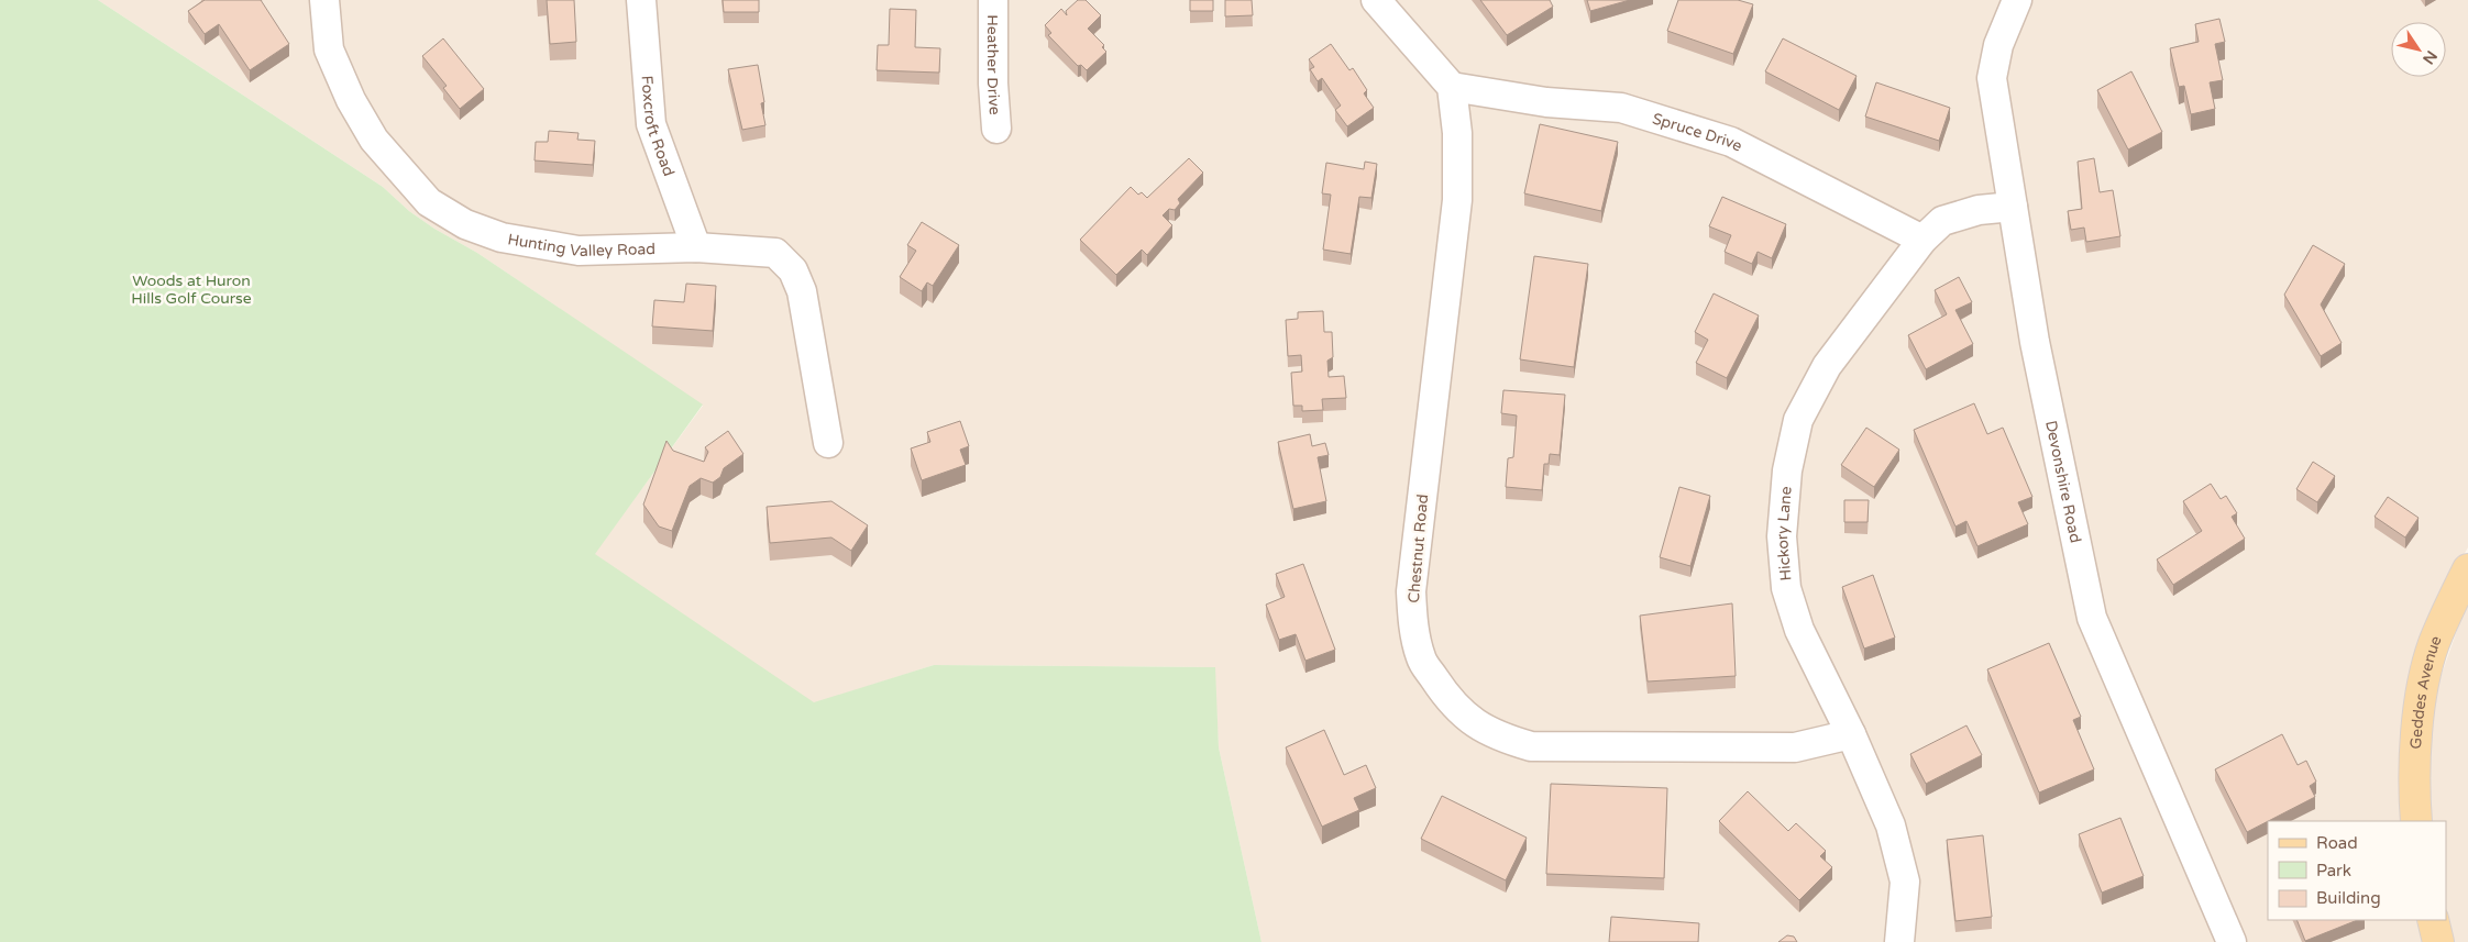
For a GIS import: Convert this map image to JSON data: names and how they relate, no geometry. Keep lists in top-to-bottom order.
{
  "streets": {
    "main road": ["Geddes Avenue"],
    "street": [
      "Heather Drive",
      "Foxcroft Road",
      "Spruce Drive",
      "Hunting Valley Road",
      "Devonshire Road",
      "Hickory Lane",
      "Chestnut Road"
    ]
  },
  "crossings": [
    ["Foxcroft Road", "Hunting Valley Road"],
    ["Spruce Drive", "Hickory Lane"],
    ["Spruce Drive", "Chestnut Road"],
    ["Devonshire Road", "Hickory Lane"],
    ["Hickory Lane", "Chestnut Road"]
  ],
  "parks": ["Woods at Huron Hills Golf Course"],
  "legend": ["Road", "Park", "Building"],
  "north": "bottom right"
}
